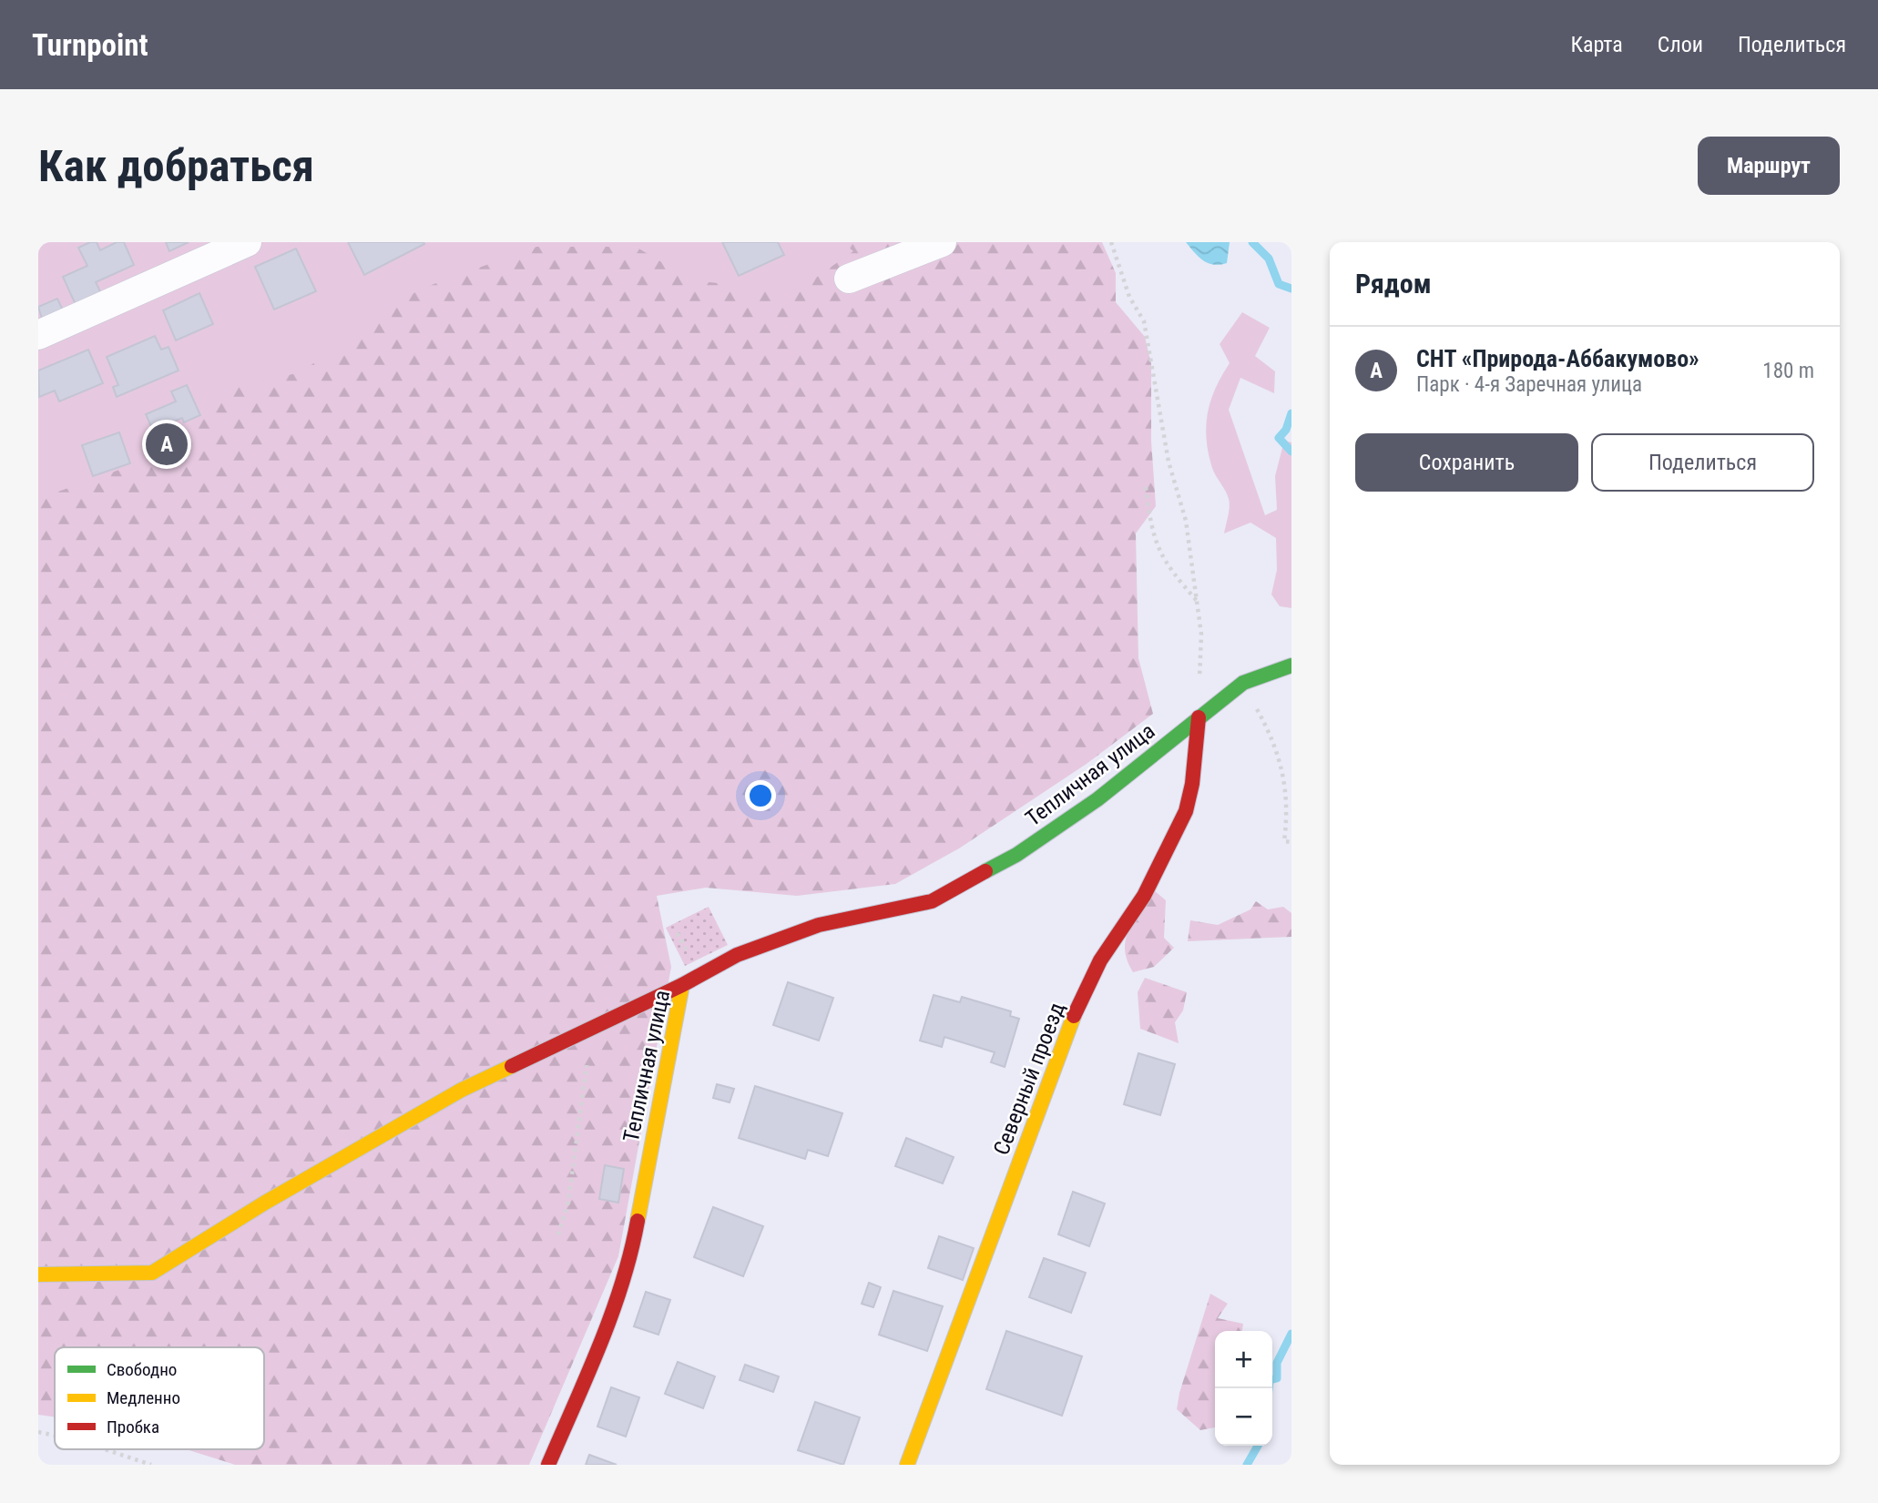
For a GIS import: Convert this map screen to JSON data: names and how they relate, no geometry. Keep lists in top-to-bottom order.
{
  "streets": {
    "street": ["Тепличная улица", "Северный проезд"]
  },
  "crossings": [
    ["Тепличная улица", "Северный проезд"]
  ],
  "legend": ["Свободно", "Медленно", "Пробка"],
  "page": {
    "header": "Turnpoint",
    "nav": ["Карта", "Слои", "Поделиться"],
    "buttons": [
      "Маршрут",
      ["Сохранить", "Поделиться"]
    ],
    "title": "Как добраться",
    "heading": "Рядом",
    "list": [
      {
        "mark": "A",
        "name": "СНТ «Природа-Аббакумово»",
        "note": "Парк · 4-я Заречная улица",
        "value": "180 m"
      }
    ],
    "pins": "A",
    "map_buttons": ["+", "−"]
  }
}
